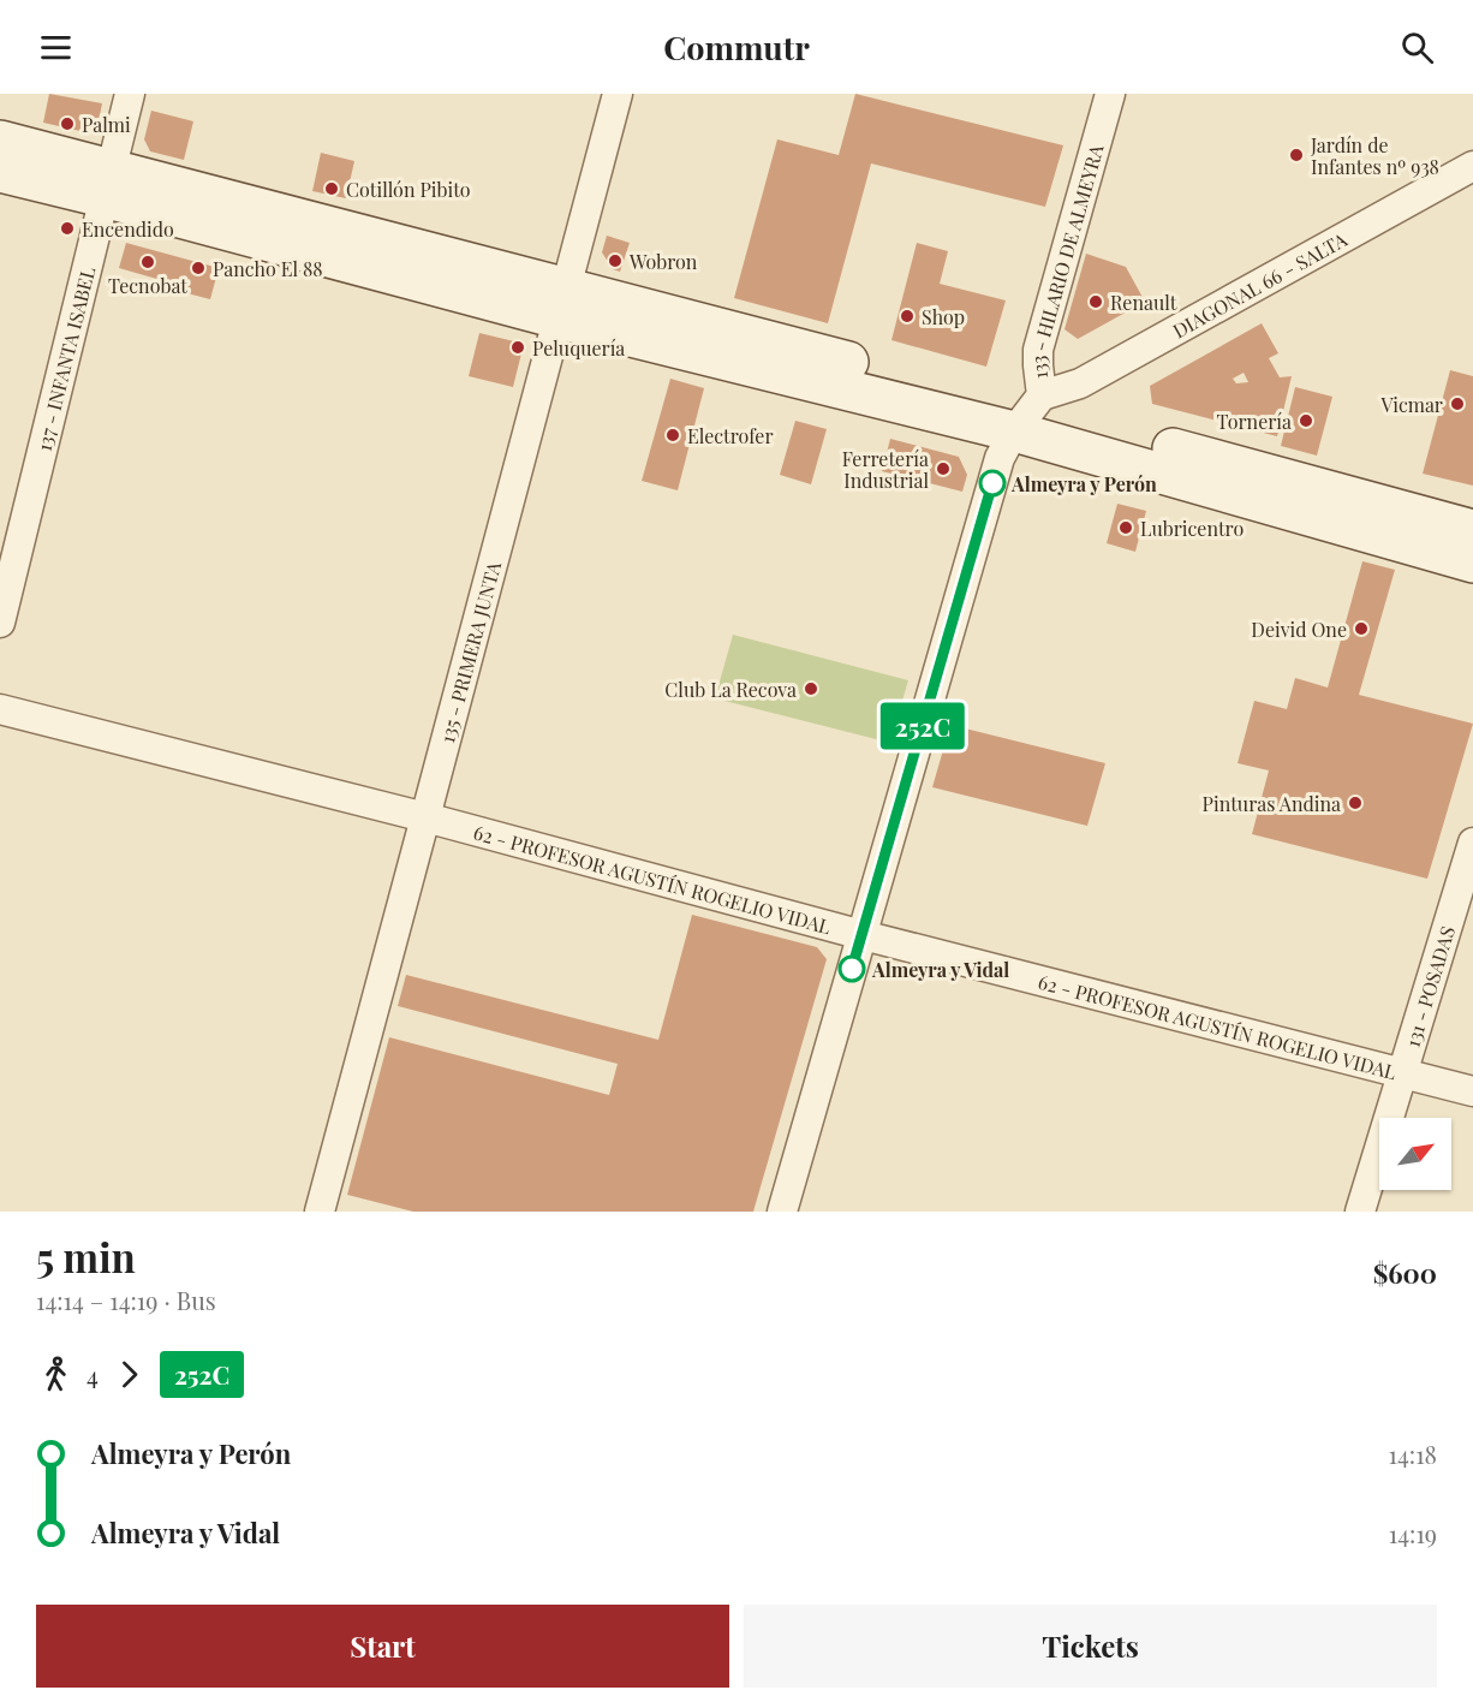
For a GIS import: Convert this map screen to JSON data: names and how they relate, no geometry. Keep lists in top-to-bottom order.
{
  "streets": {
    "street": [
      "133 - HILARIO DE ALMEYRA",
      "DIAGONAL 66 - SALTA",
      "137 - INFANTA ISABEL",
      "135 - PRIMERA JUNTA",
      "62 - PROFESOR AGUSTÍN ROGELIO VIDAL",
      "131 - POSADAS"
    ]
  },
  "crossings": [
    ["133 - HILARIO DE ALMEYRA", "DIAGONAL 66 - SALTA"],
    ["135 - PRIMERA JUNTA", "62 - PROFESOR AGUSTÍN ROGELIO VIDAL"],
    ["62 - PROFESOR AGUSTÍN ROGELIO VIDAL", "131 - POSADAS"]
  ],
  "places": [
    "Palmi",
    "Jardín de Infantes nº 938",
    "Cotillón Pibito",
    "Encendido",
    "Wobron",
    "Tecnobat",
    "Pancho El 88",
    "Renault",
    "Shop",
    "Peluquería",
    "Vicmar",
    "Tornería",
    "Electrofer",
    "Ferretería Industrial",
    "Almeyra y Perón",
    "Lubricentro",
    "Deivid One",
    "Club La Recova",
    "Pinturas Andina",
    "Almeyra y Vidal"
  ],
  "lines": ["bus line 252C"],
  "north": "top right",
  "page": {
    "header": "Commutr",
    "on_map": "252C",
    "heading": ["5 min", "14:14 – 14:19 · Bus", "$600"],
    "legs": ["4", "252C"],
    "list": [
      {
        "name": "Almeyra y Perón",
        "value": "14:18"
      },
      {
        "name": "Almeyra y Vidal",
        "value": "14:19"
      }
    ],
    "buttons": ["Start", "Tickets"]
  }
}
